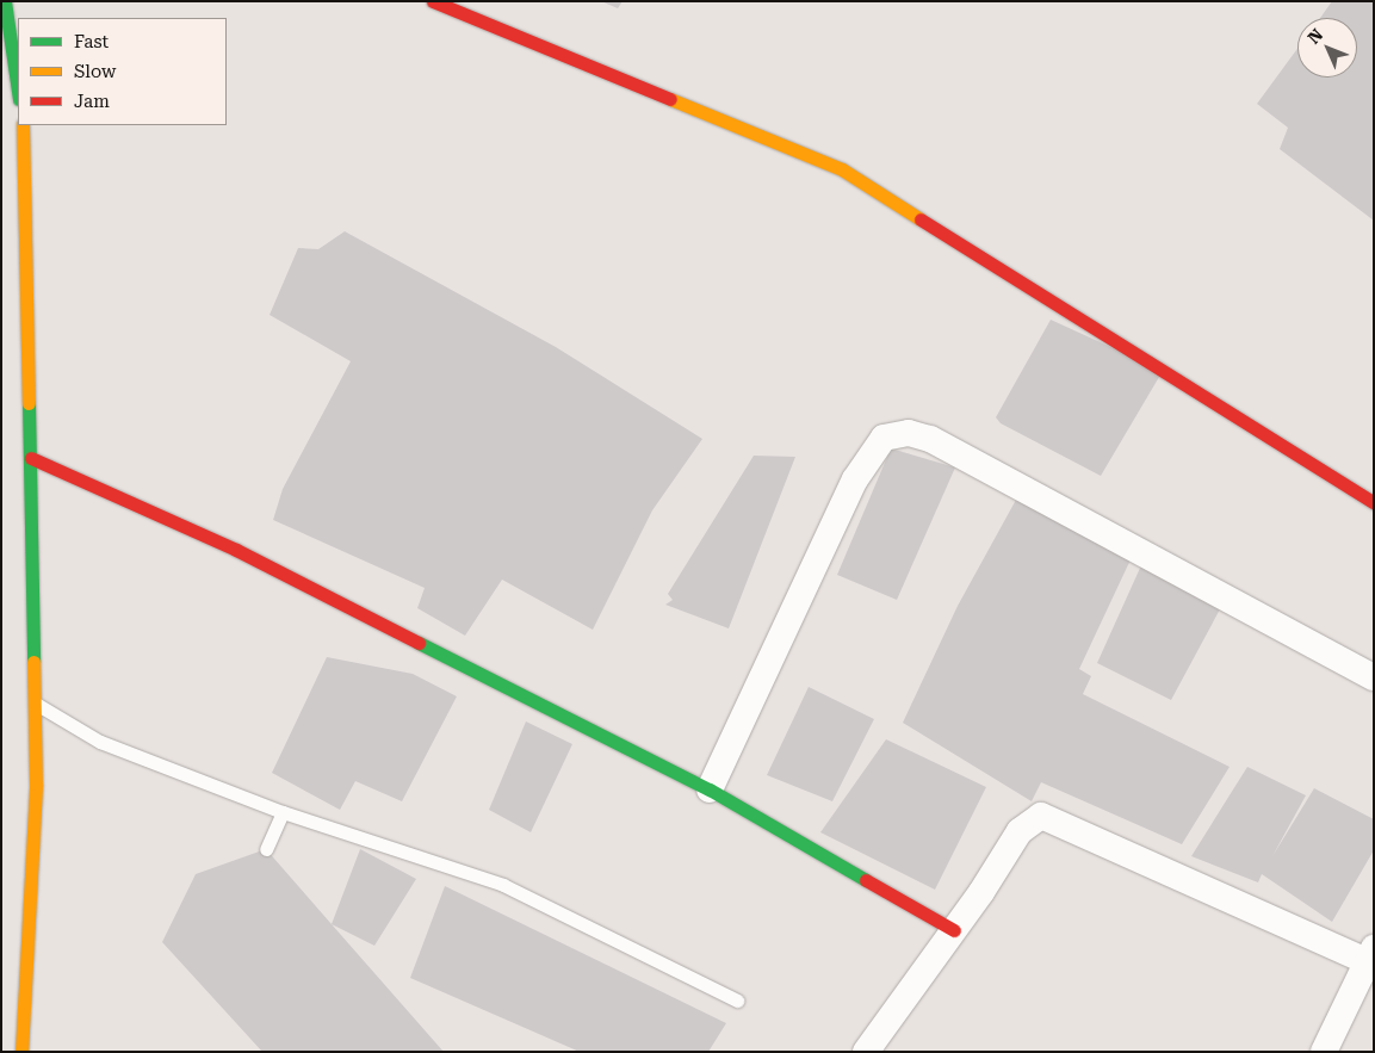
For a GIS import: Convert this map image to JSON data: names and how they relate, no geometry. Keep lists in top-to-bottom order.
{
  "legend": ["Fast", "Slow", "Jam"],
  "north": "top left"
}
